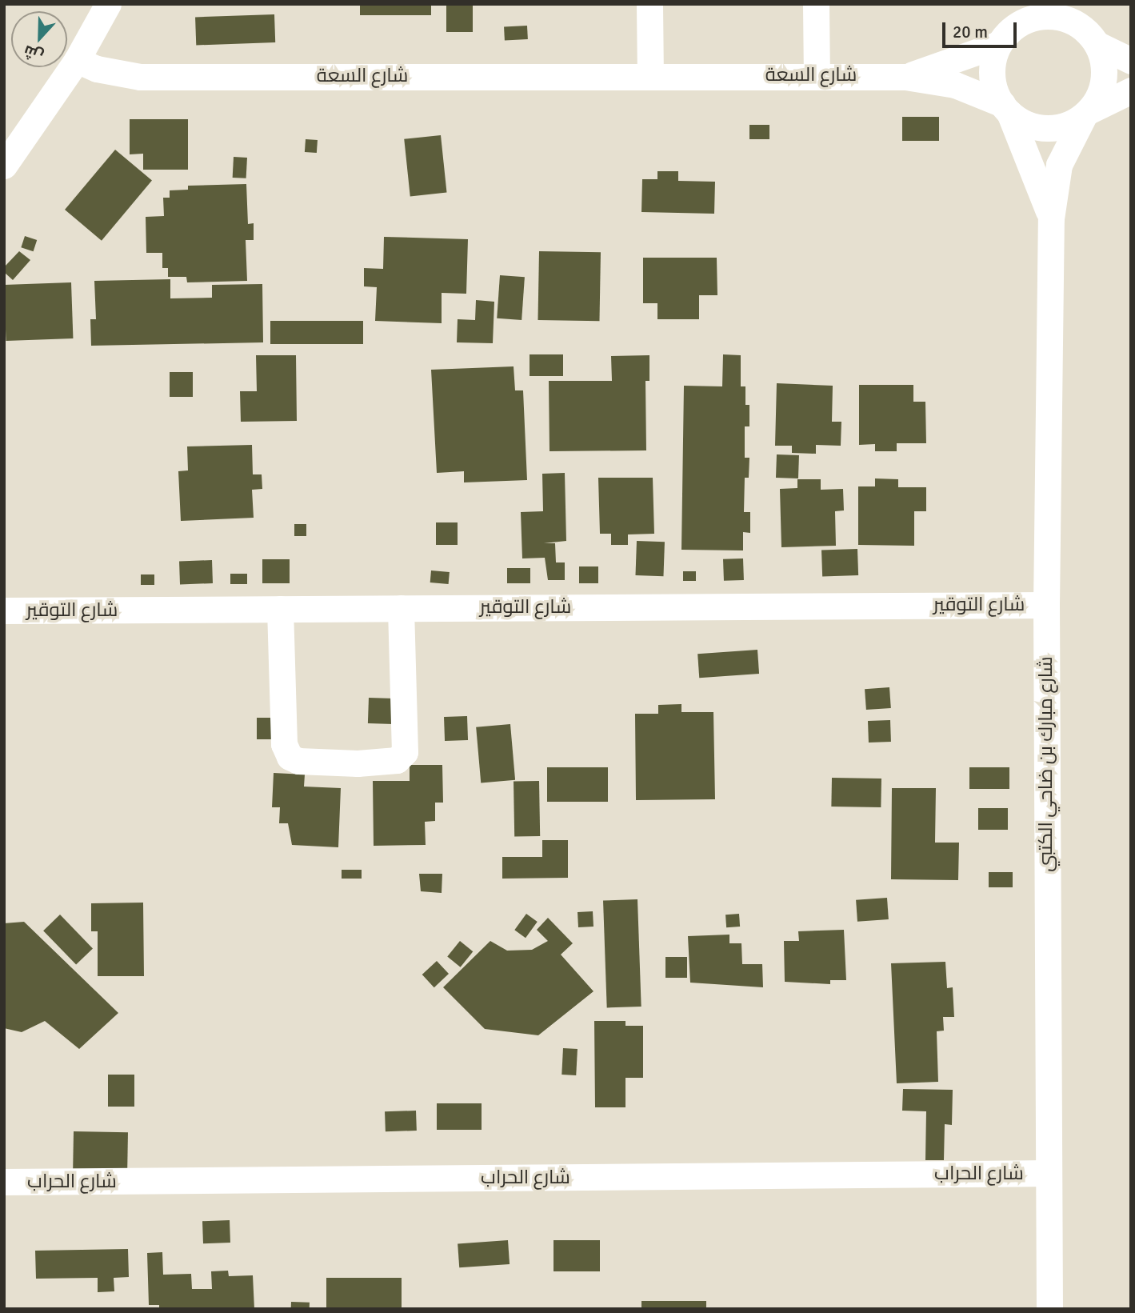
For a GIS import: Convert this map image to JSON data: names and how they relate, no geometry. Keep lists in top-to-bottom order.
{
  "streets": {
    "street": [
      "شارع السعة",
      "شارع التوقير",
      "شارع مبارك بن ضاحي الكتبي",
      "شارع الحراب"
    ]
  },
  "crossings": [
    ["شارع السعة", "شارع مبارك بن ضاحي الكتبي"],
    ["شارع التوقير", "شارع مبارك بن ضاحي الكتبي"],
    ["شارع مبارك بن ضاحي الكتبي", "شارع الحراب"]
  ],
  "scale_bar": "20 m",
  "north": "bottom"
}
